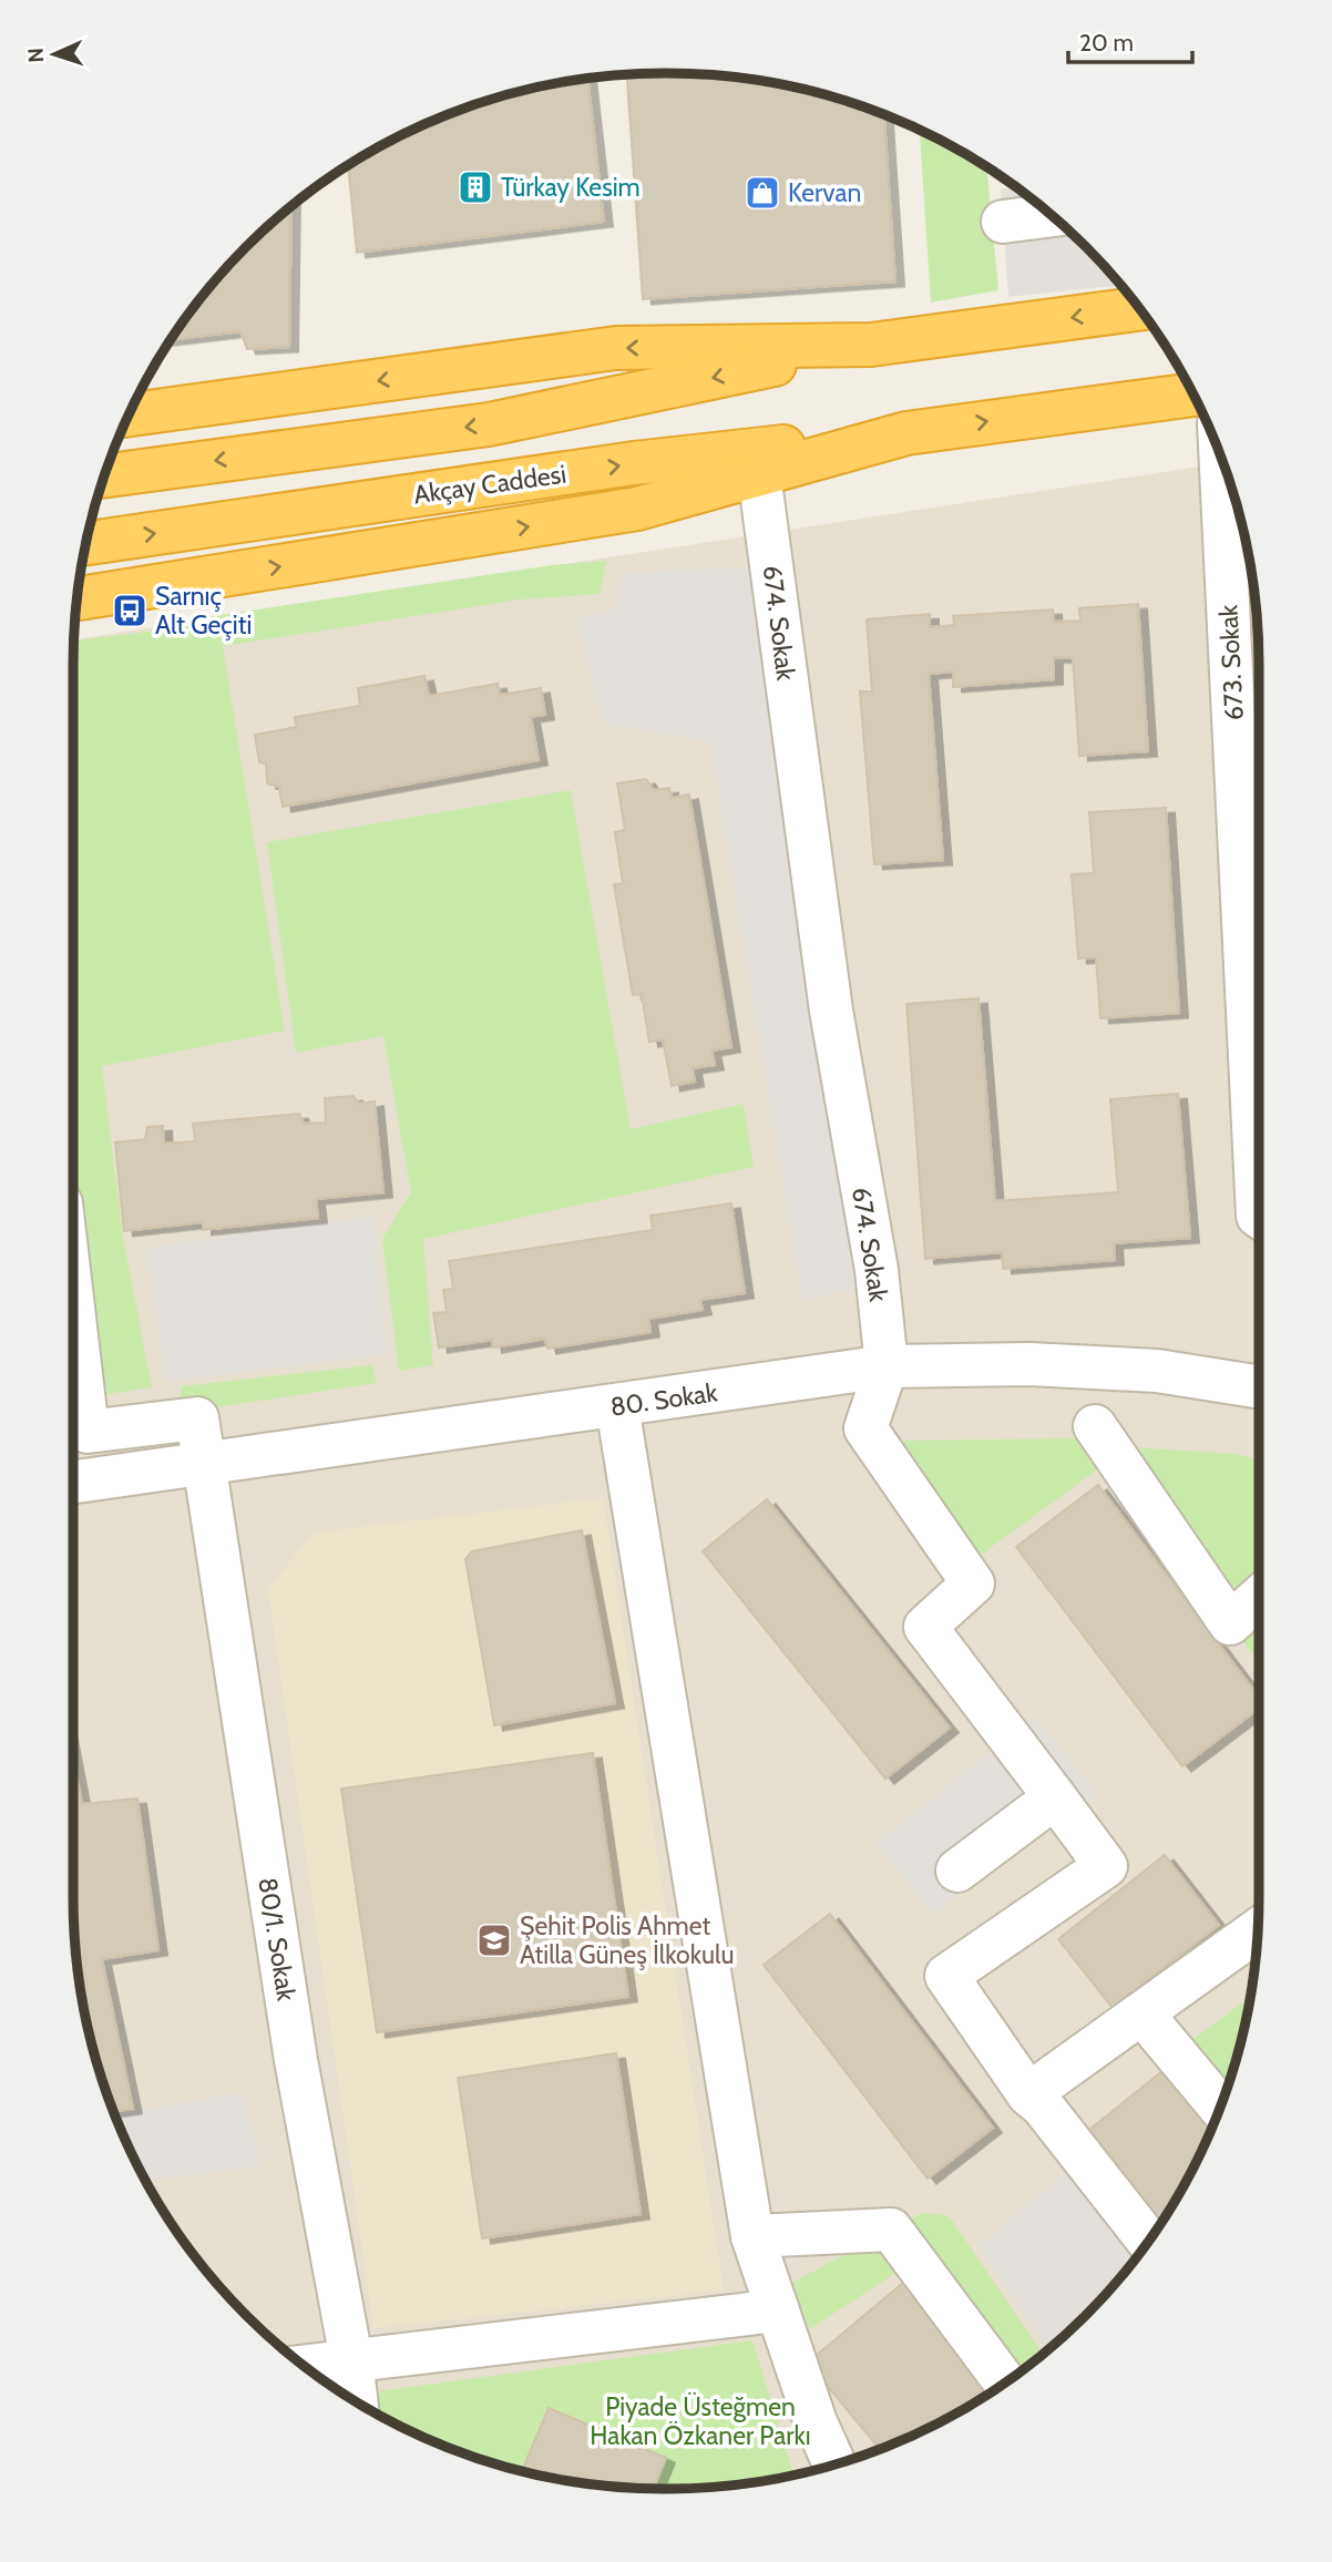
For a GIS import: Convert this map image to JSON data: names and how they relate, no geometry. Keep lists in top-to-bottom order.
{
  "streets": {
    "highway": ["Akçay Caddesi"],
    "street": [
      "674. Sokak",
      "673. Sokak",
      "80. Sokak",
      "80/1. Sokak"
    ]
  },
  "crossings": [
    ["674. Sokak", "80. Sokak"],
    ["80. Sokak", "80/1. Sokak"]
  ],
  "parks": ["Piyade Üsteğmen Hakan Özkaner Parkı"],
  "places": {
    "building": ["Türkay Kesim"],
    "shop": ["Kervan"],
    "bus stop": ["Sarnıç Alt Geçiti"],
    "school or university": ["Şehit Polis Ahmet Atilla Güneş İlkokulu"]
  },
  "scale_bar": "20 m",
  "north": "left"
}
